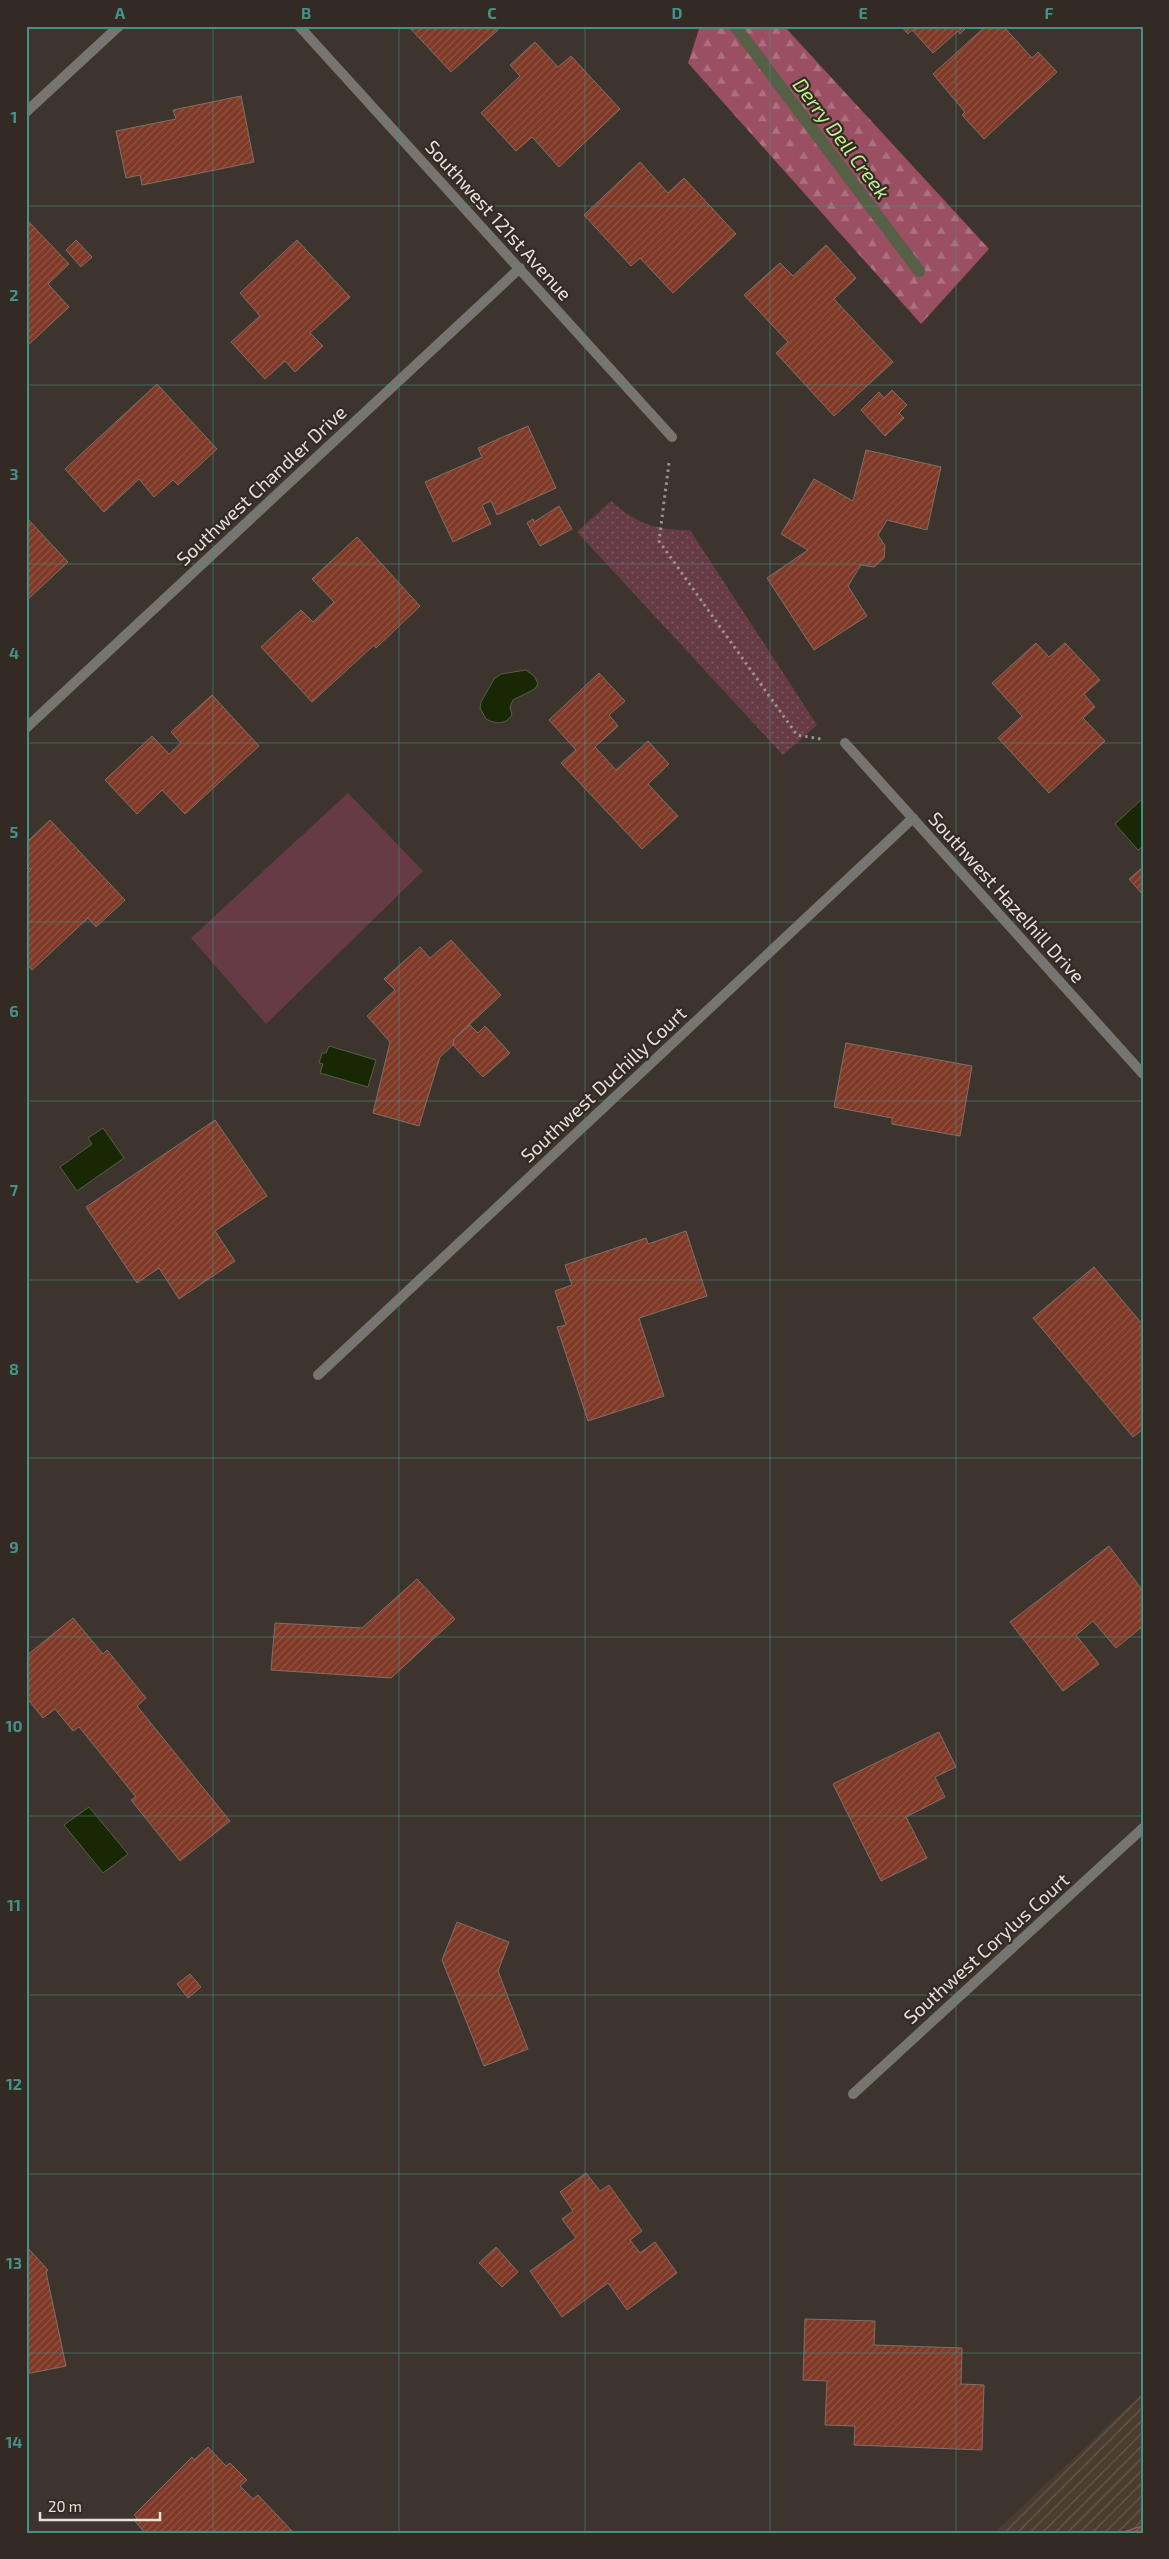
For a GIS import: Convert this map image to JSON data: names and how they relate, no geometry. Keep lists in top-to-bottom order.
{
  "streets": {
    "street": [
      "Southwest 121st Avenue",
      "Southwest Chandler Drive",
      "Southwest Hazelhill Drive",
      "Southwest Duchilly Court",
      "Southwest Corylus Court"
    ]
  },
  "crossings": [
    ["Southwest 121st Avenue", "Southwest Chandler Drive"],
    ["Southwest Hazelhill Drive", "Southwest Duchilly Court"]
  ],
  "water": ["Derry Dell Creek"],
  "scale_bar": "20 m",
  "grid": {
    "columns": [
      "A",
      "B",
      "C",
      "D",
      "E",
      "F"
    ],
    "rows": [
      "1",
      "2",
      "3",
      "4",
      "5",
      "6",
      "7",
      "8",
      "9",
      "10",
      "11",
      "12",
      "13",
      "14"
    ]
  }
}
